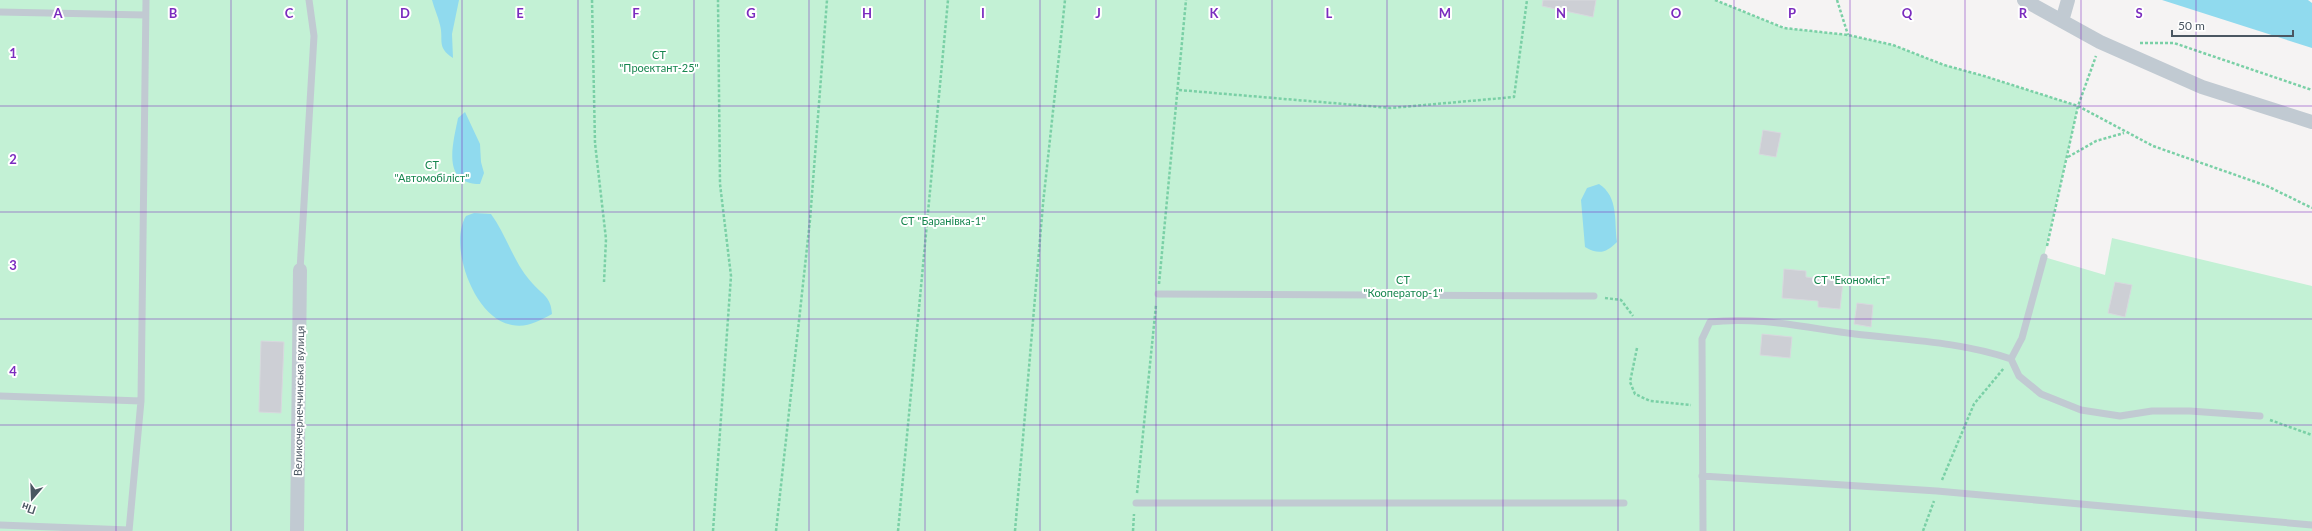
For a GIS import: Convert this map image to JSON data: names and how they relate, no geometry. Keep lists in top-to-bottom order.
{
  "streets": {
    "street": ["Великочернеччинська вулиця"]
  },
  "parks": [
    "СТ \"Проектант-25\"",
    "СТ \"Автомобіліст\"",
    "СТ \"Баранівка-1\"",
    "СТ \"Кооператор-1\"",
    "СТ \"Економіст\""
  ],
  "scale_bar": "50 m",
  "north": "bottom",
  "grid": {
    "columns": [
      "A",
      "B",
      "C",
      "D",
      "E",
      "F",
      "G",
      "H",
      "I",
      "J",
      "K",
      "L",
      "M",
      "N",
      "O",
      "P",
      "Q",
      "R",
      "S"
    ],
    "rows": [
      "1",
      "2",
      "3",
      "4"
    ]
  }
}
